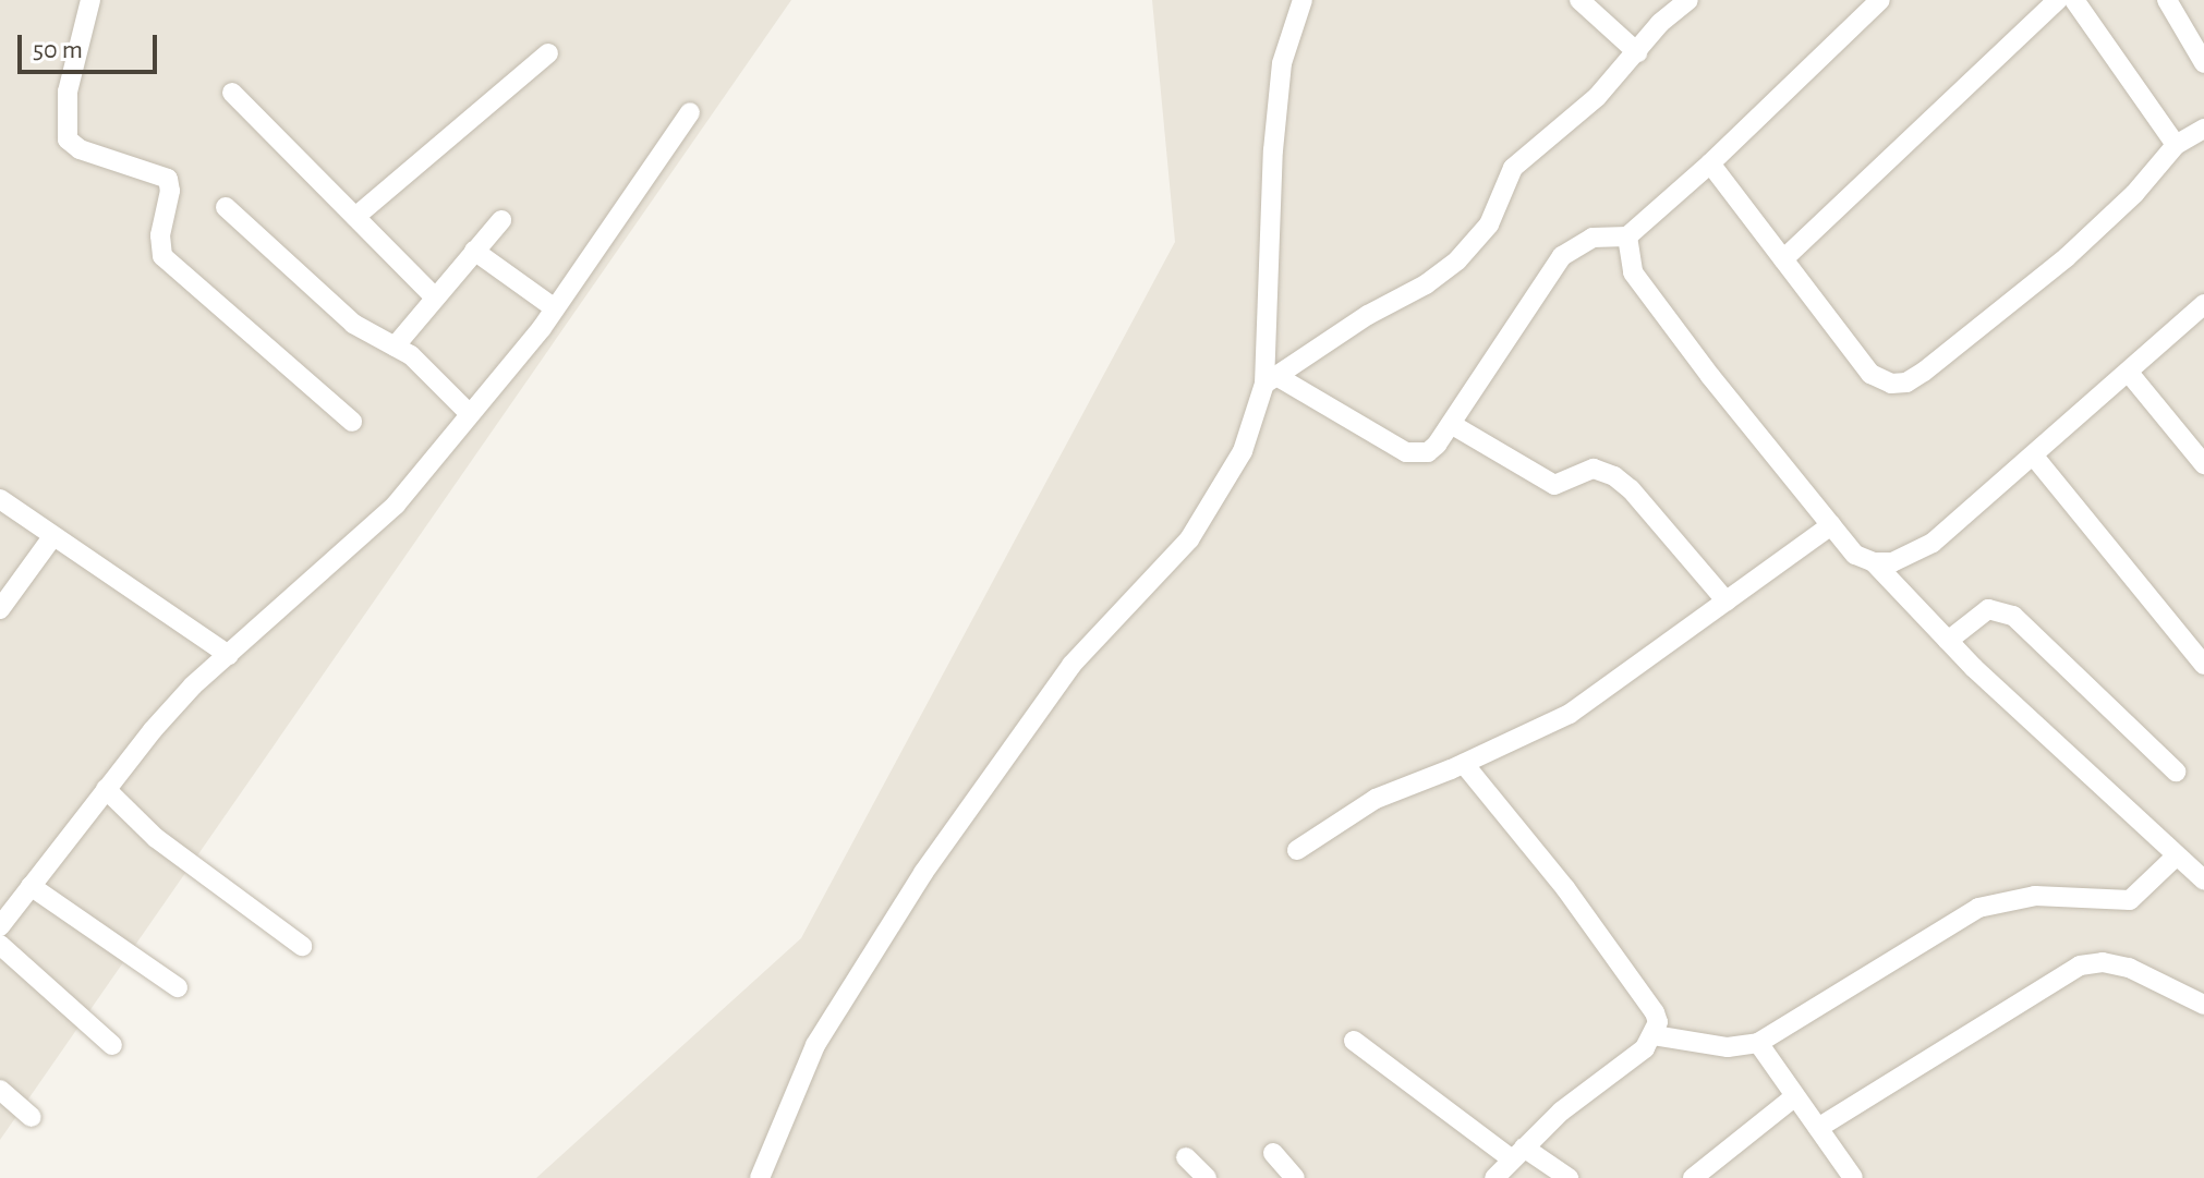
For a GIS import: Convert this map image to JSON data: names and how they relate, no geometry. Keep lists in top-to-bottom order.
{
  "scale_bar": "50 m"
}
